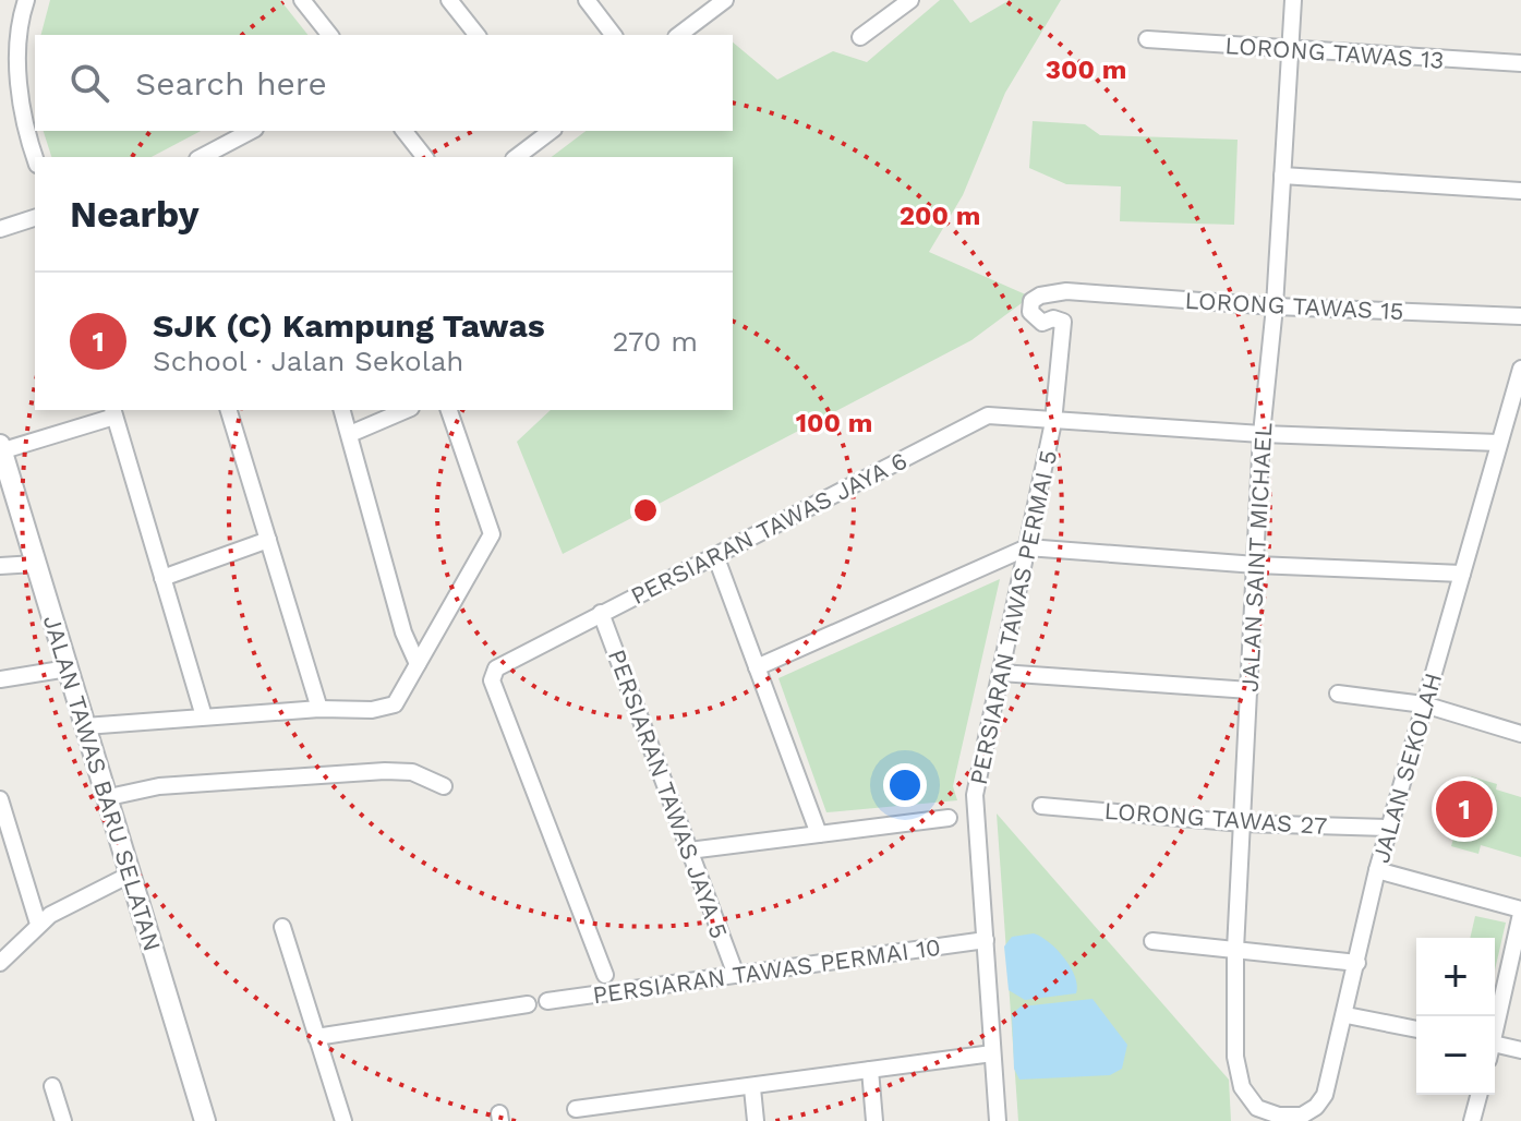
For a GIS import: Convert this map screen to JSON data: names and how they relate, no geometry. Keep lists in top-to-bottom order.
{
  "streets": {
    "street": [
      "LORONG TAWAS 13",
      "LORONG TAWAS 15",
      "PERSIARAN TAWAS JAYA 6",
      "JALAN SAINT MICHAEL",
      "PERSIARAN TAWAS PERMAI 5",
      "JALAN SEKOLAH",
      "JALAN TAWAS BARU SELATAN",
      "PERSIARAN TAWAS JAYA 5",
      "LORONG TAWAS 27",
      "PERSIARAN TAWAS PERMAI 10"
    ]
  },
  "crossings": [
    ["LORONG TAWAS 13", "JALAN SAINT MICHAEL"],
    ["LORONG TAWAS 15", "JALAN SAINT MICHAEL"],
    ["LORONG TAWAS 15", "PERSIARAN TAWAS PERMAI 5"],
    ["PERSIARAN TAWAS JAYA 6", "JALAN SAINT MICHAEL"],
    ["PERSIARAN TAWAS JAYA 6", "PERSIARAN TAWAS PERMAI 5"],
    ["PERSIARAN TAWAS JAYA 6", "JALAN SEKOLAH"],
    ["PERSIARAN TAWAS JAYA 6", "PERSIARAN TAWAS JAYA 5"],
    ["JALAN SAINT MICHAEL", "JALAN SEKOLAH"],
    ["JALAN SAINT MICHAEL", "LORONG TAWAS 27"],
    ["PERSIARAN TAWAS PERMAI 5", "PERSIARAN TAWAS PERMAI 10"],
    ["JALAN SEKOLAH", "LORONG TAWAS 27"],
    ["PERSIARAN TAWAS JAYA 5", "PERSIARAN TAWAS PERMAI 10"]
  ],
  "page": {
    "search": "Search here",
    "heading": "Nearby",
    "list": [
      {
        "mark": "1",
        "name": "SJK (C) Kampung Tawas",
        "note": "School · Jalan Sekolah",
        "value": "270 m"
      }
    ],
    "pins": "1",
    "map_buttons": ["+", "−"]
  },
  "rings": ["300 m", "200 m", "100 m"]
}
